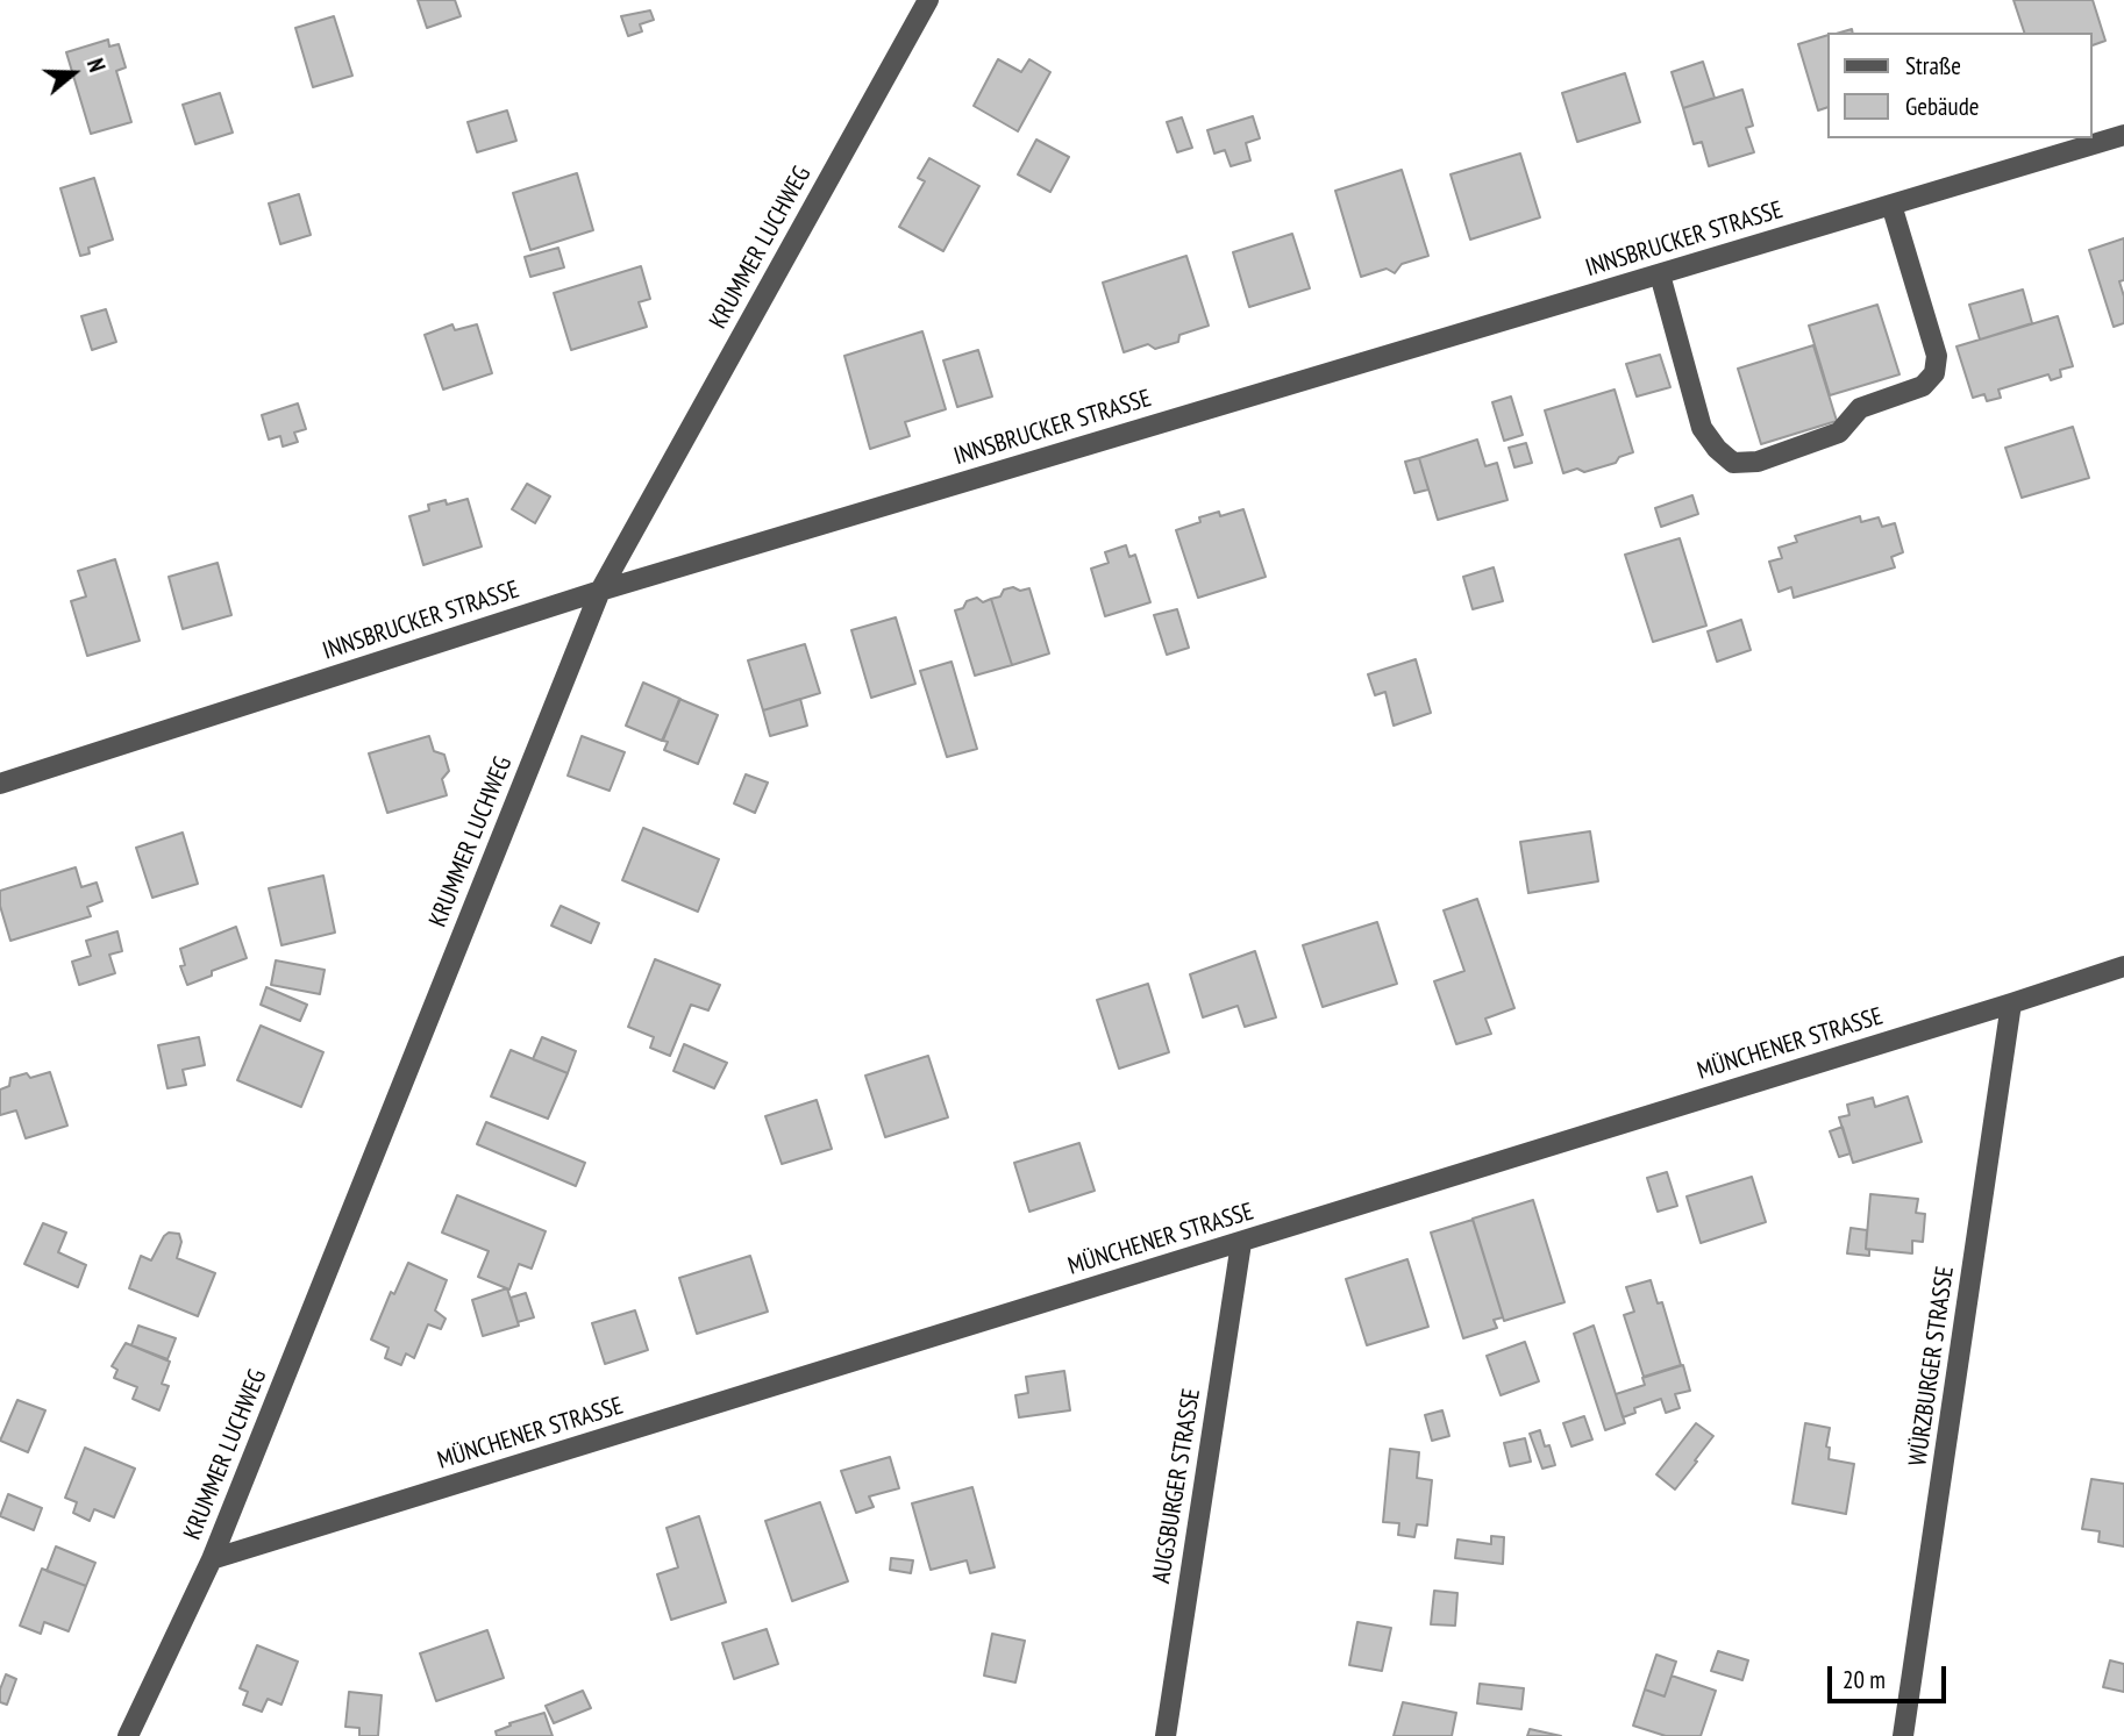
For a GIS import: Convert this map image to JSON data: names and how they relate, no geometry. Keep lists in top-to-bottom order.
{
  "streets": {
    "street": [
      "INNSBRUCKER STRASSE",
      "KRUMMER LUCHWEG",
      "MÜNCHENER STRASSE",
      "WÜRZBURGER STRASSE",
      "AUGSBURGER STRASSE"
    ]
  },
  "crossings": [
    ["INNSBRUCKER STRASSE", "KRUMMER LUCHWEG"],
    ["KRUMMER LUCHWEG", "MÜNCHENER STRASSE"],
    ["MÜNCHENER STRASSE", "WÜRZBURGER STRASSE"],
    ["MÜNCHENER STRASSE", "AUGSBURGER STRASSE"]
  ],
  "legend": ["Straße", "Gebäude"],
  "scale_bar": "20 m",
  "north": "right"
}
